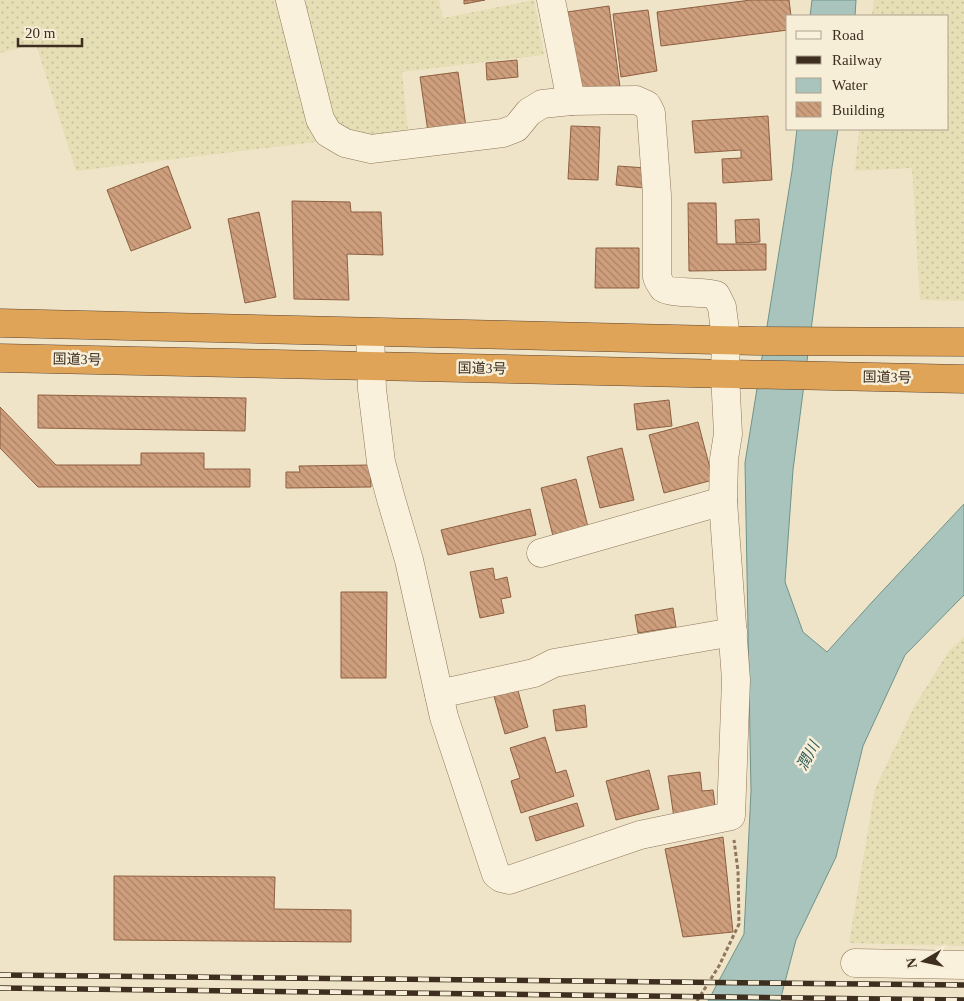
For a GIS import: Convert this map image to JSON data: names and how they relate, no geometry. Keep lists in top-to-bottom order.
{
  "streets": {
    "highway": ["国道3号"]
  },
  "water": ["潤川"],
  "legend": [
    "Road",
    "Railway",
    "Water",
    "Building"
  ],
  "scale_bar": "20 m",
  "north": "left"
}
